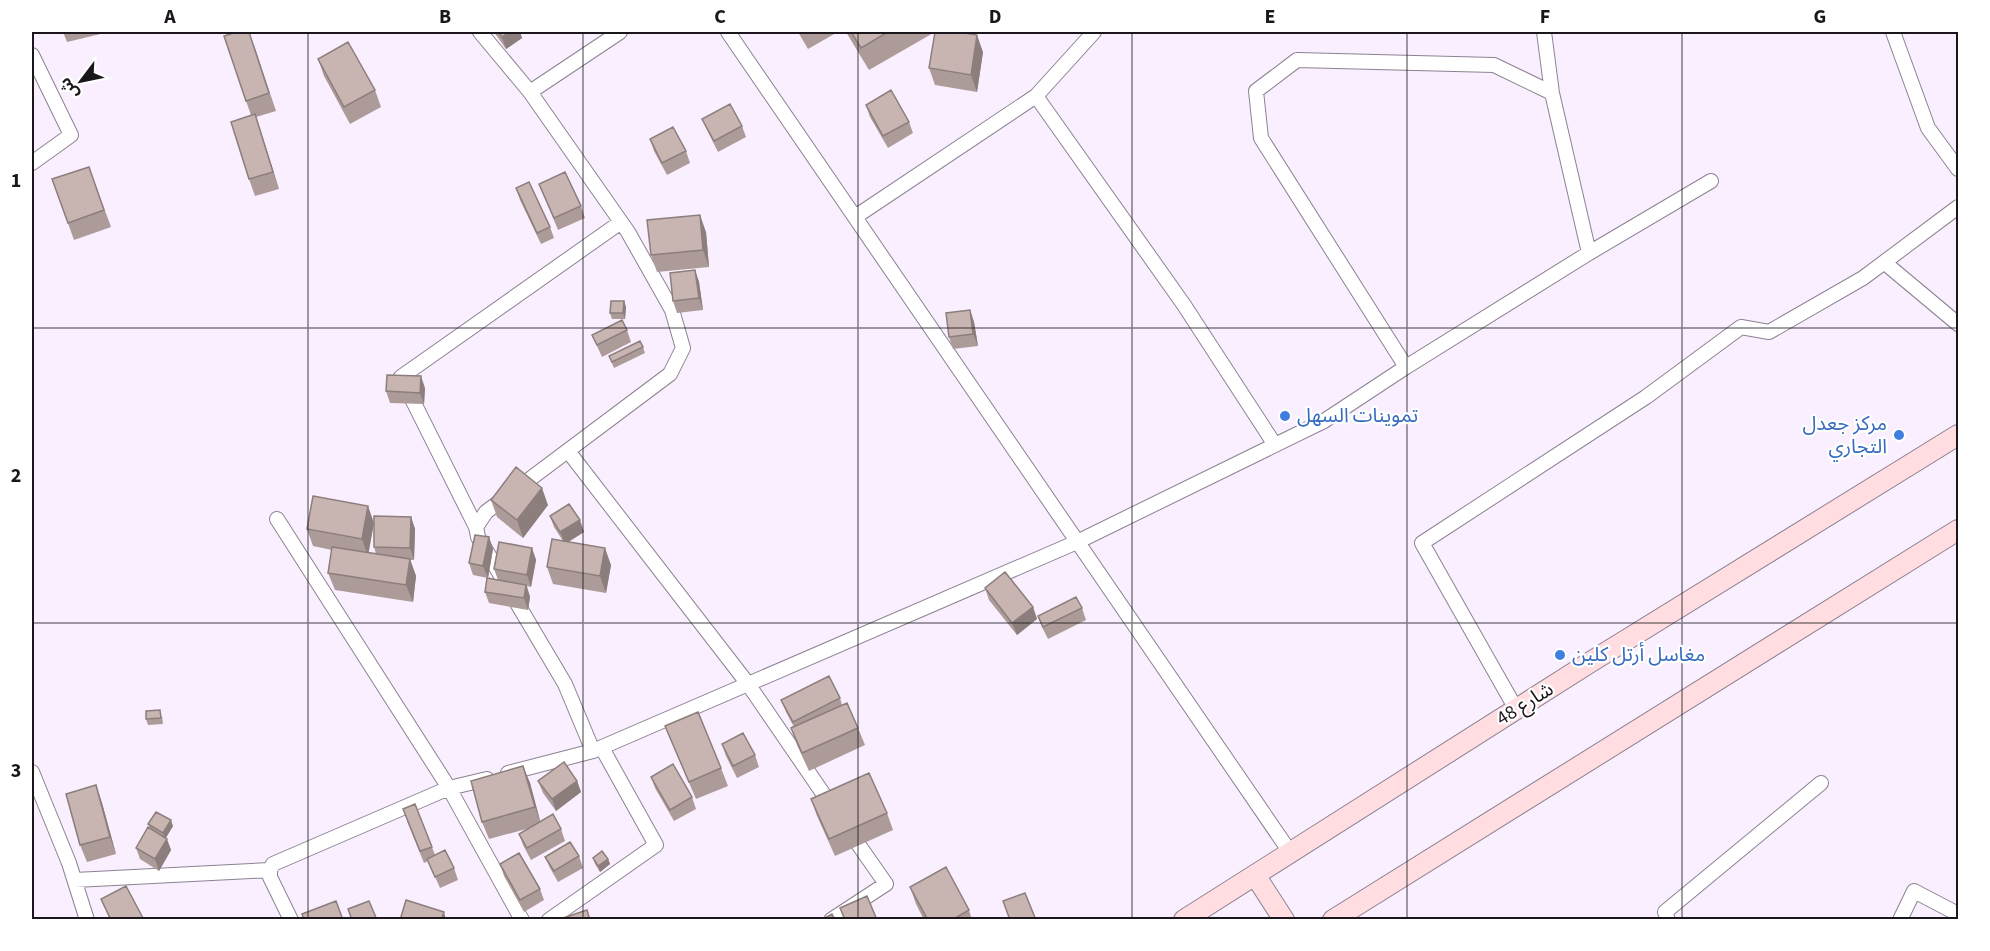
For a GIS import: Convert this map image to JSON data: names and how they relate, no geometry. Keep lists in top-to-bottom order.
{
  "streets": {
    "main road": ["شارع 48"]
  },
  "places": ["تموينات السهل", "مركز جعدل التجاري", "مغاسل أرتل كلين"],
  "north": "bottom left",
  "grid": {
    "columns": [
      "A",
      "B",
      "C",
      "D",
      "E",
      "F",
      "G"
    ],
    "rows": ["1", "2", "3"]
  }
}
